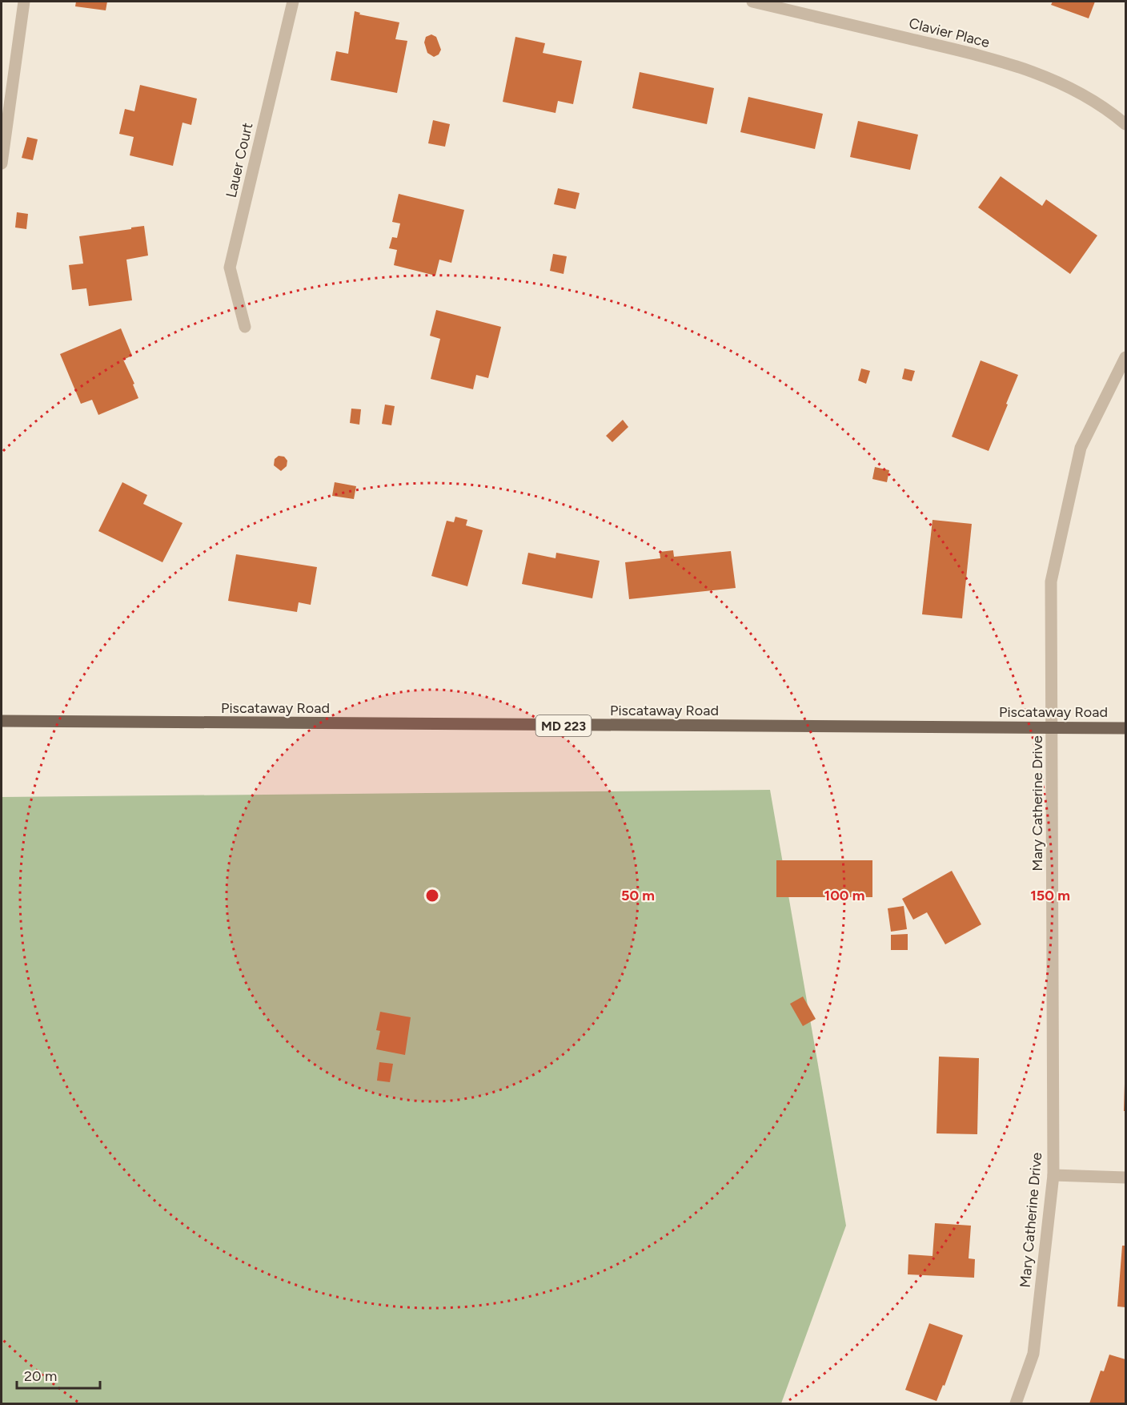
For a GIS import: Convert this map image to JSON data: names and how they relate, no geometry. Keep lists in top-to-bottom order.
{
  "streets": {
    "main road": ["Piscataway Road", "MD 223"],
    "street": ["Clavier Place", "Lauer Court", "Mary Catherine Drive"]
  },
  "crossings": [
    ["Piscataway Road", "Mary Catherine Drive"]
  ],
  "scale_bar": "20 m",
  "rings": ["50 m", "100 m", "150 m"]
}
